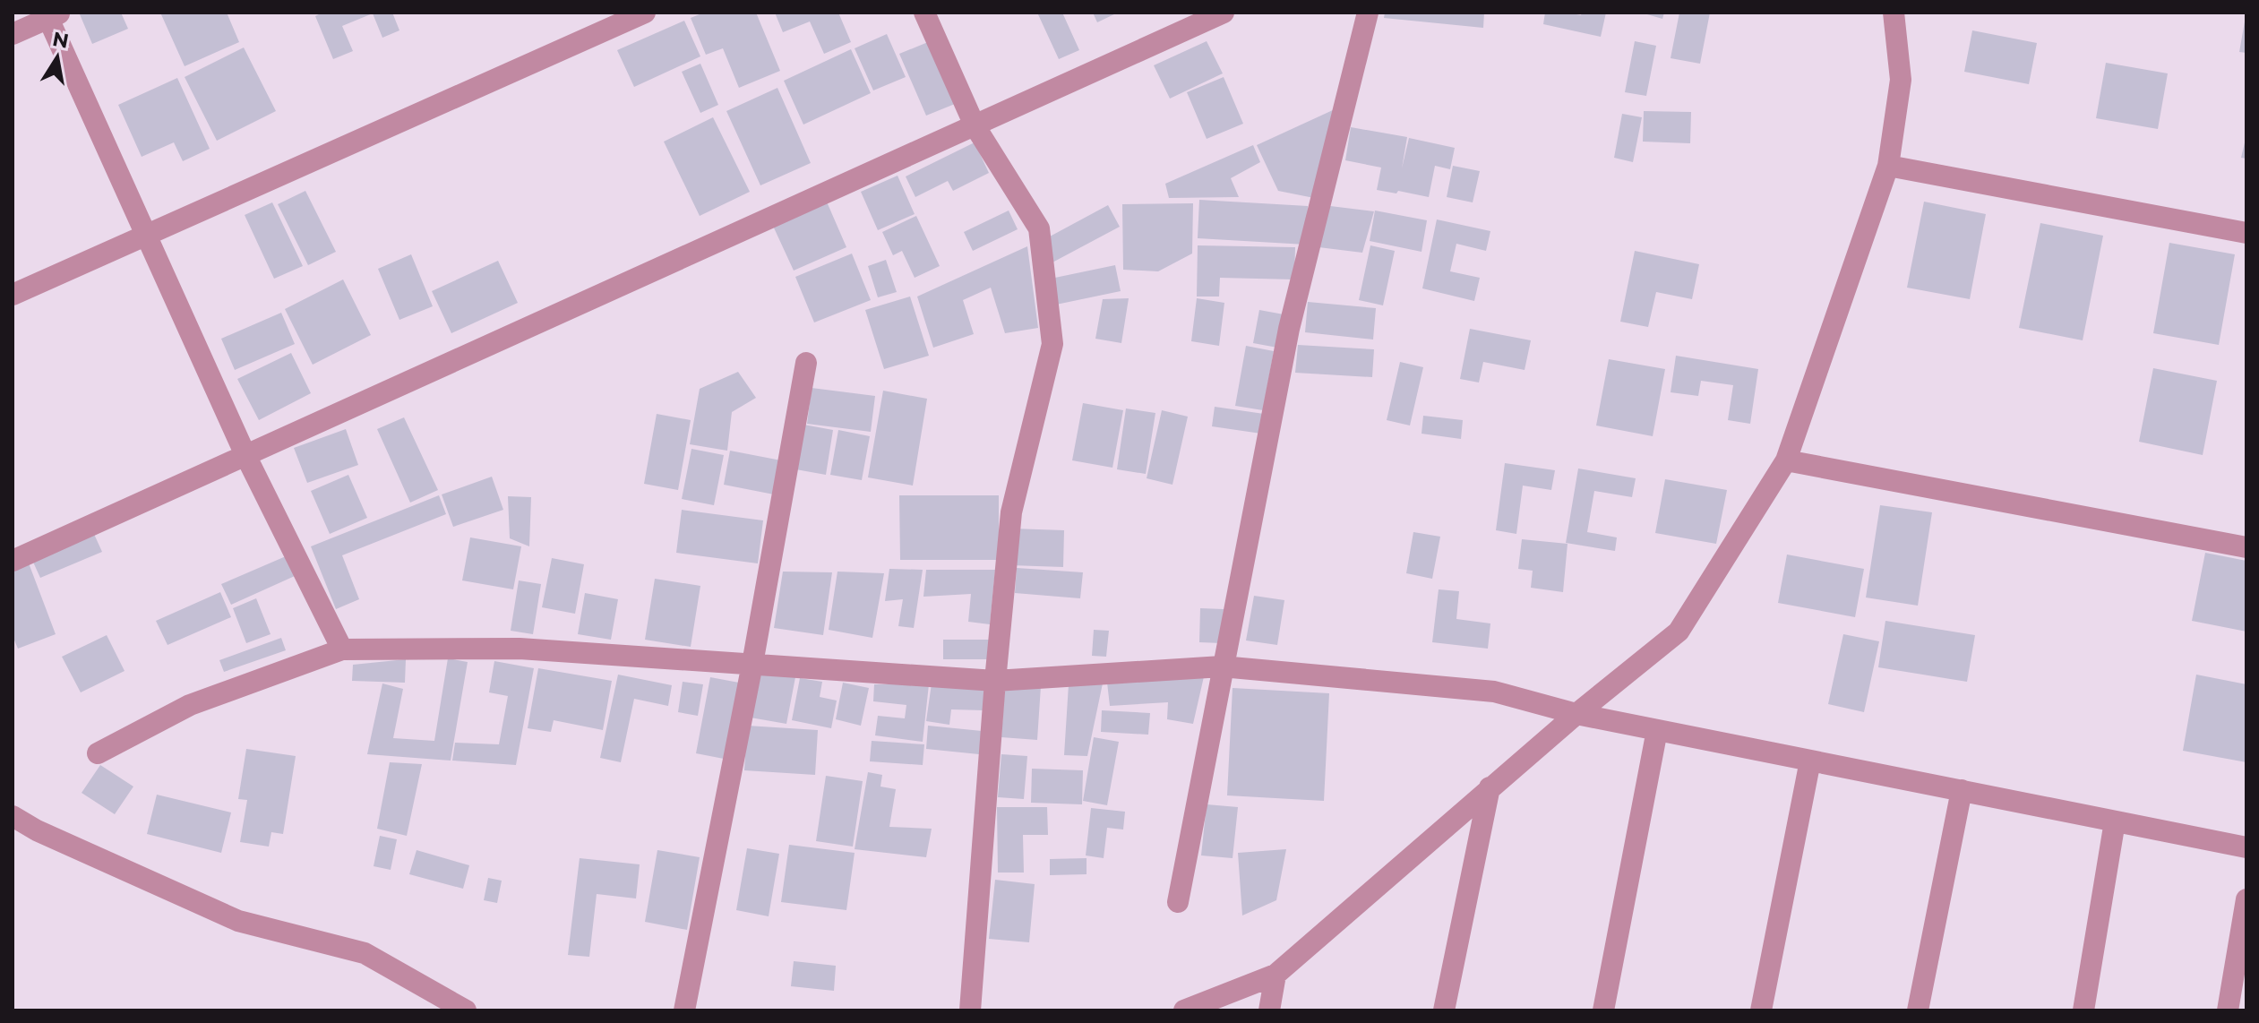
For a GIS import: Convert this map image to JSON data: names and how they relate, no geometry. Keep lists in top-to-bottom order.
{
  "north": "top"
}
